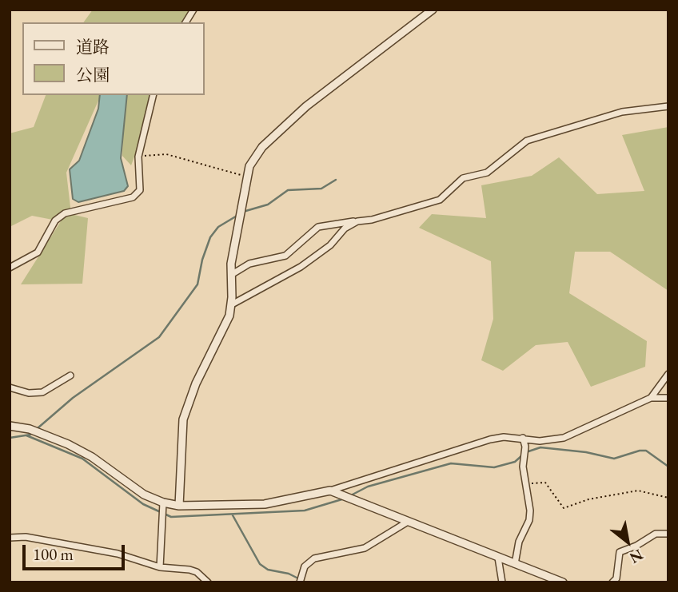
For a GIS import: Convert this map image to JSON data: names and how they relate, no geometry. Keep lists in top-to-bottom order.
{
  "legend": ["道路", "公園"],
  "scale_bar": "100 m",
  "north": "bottom right"
}
